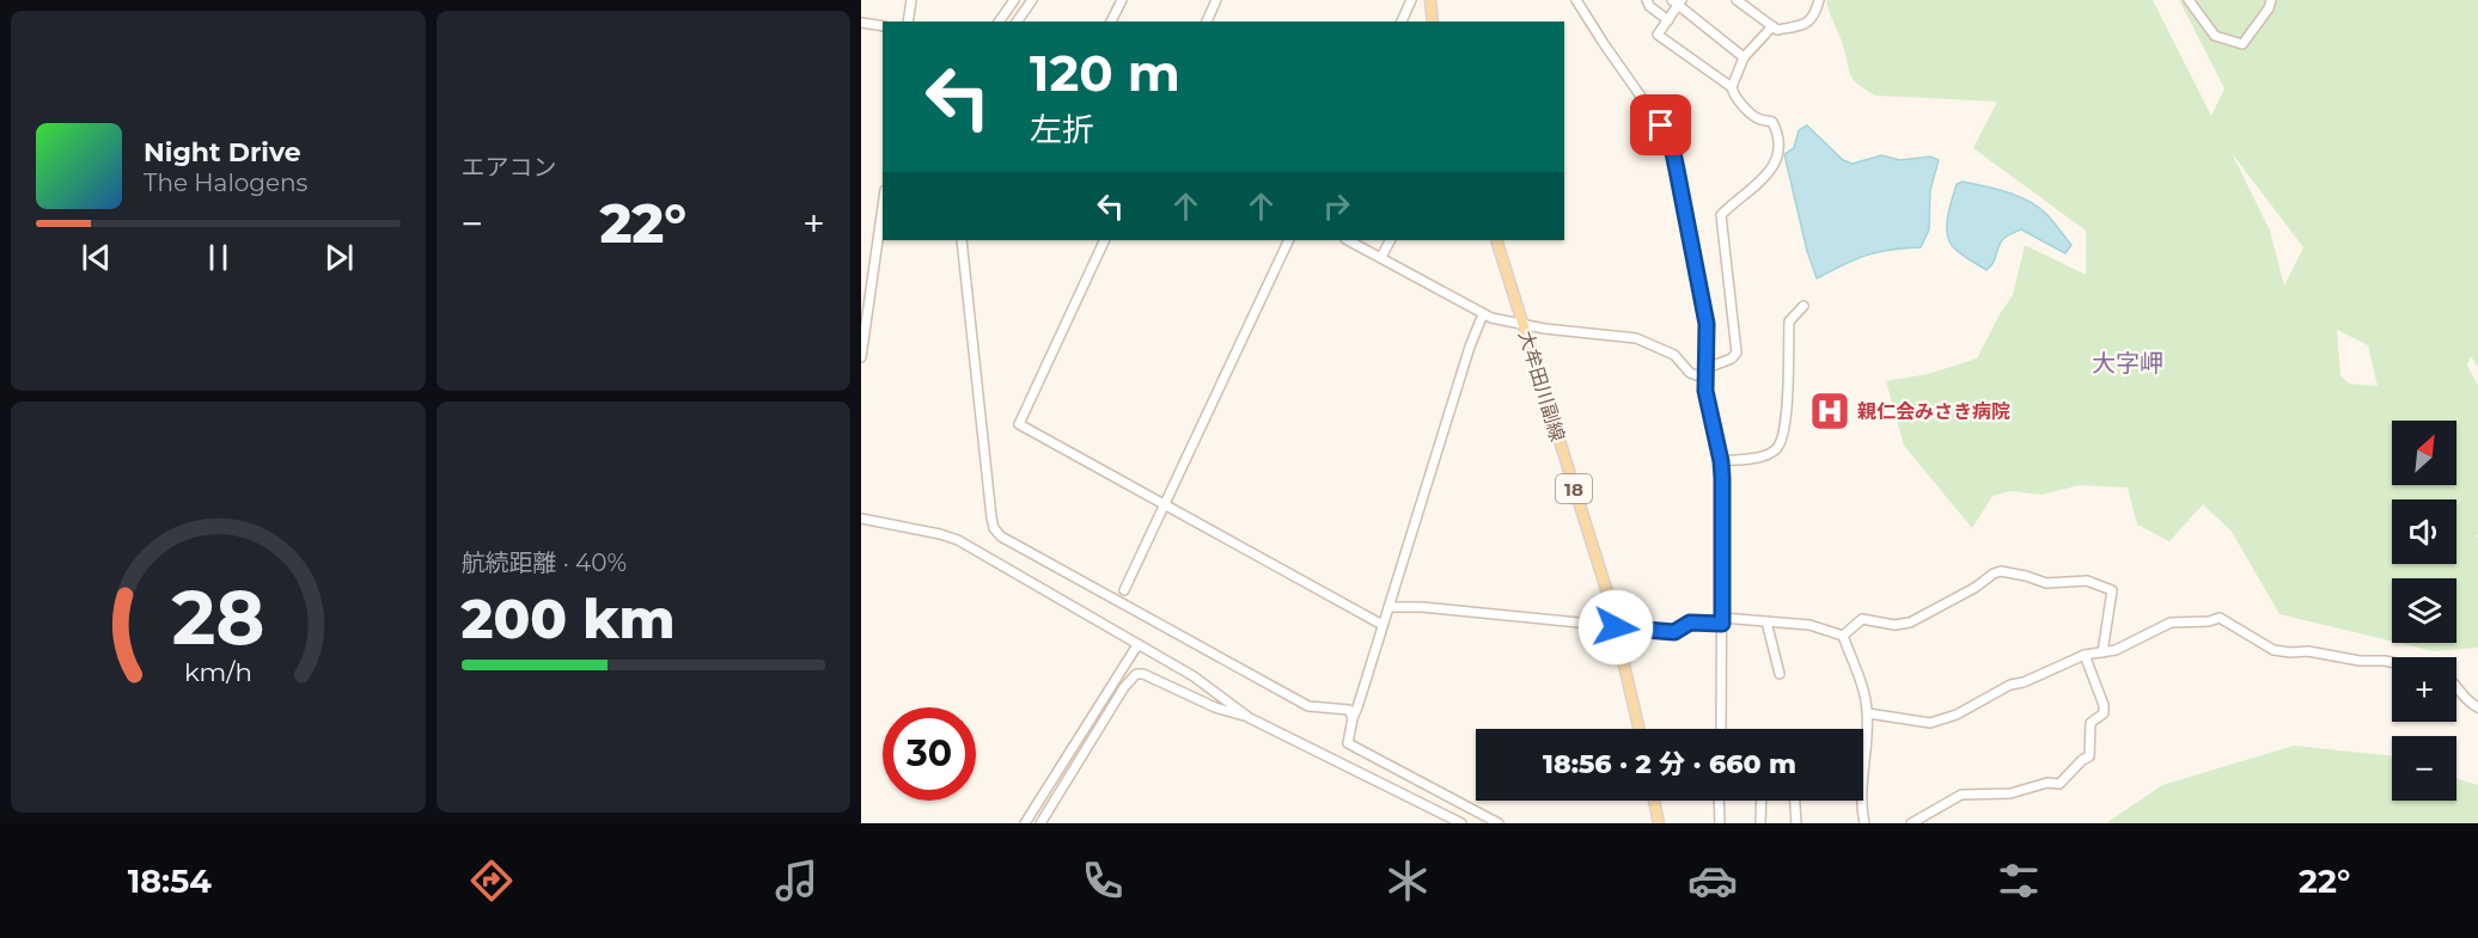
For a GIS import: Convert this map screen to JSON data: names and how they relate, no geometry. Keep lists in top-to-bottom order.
{
  "streets": {
    "main road": ["大牟田川副線", "18"]
  },
  "districts": ["大字岬"],
  "places": {
    "hospital": ["親仁会みさき病院"]
  },
  "north": "top right",
  "page": {
    "tile": [
      "エアコン",
      ["航続距離 · 40%", "200 km"]
    ],
    "turn": ["120 m", "左折"],
    "song": ["Night Drive", "The Halogens"],
    "heat": ["−", "22°", "+"],
    "map_buttons": ["+", "−"],
    "limit": "30",
    "trip": "18:56 · 2 分 · 660 m",
    "tabs": ["18:54", "22°"],
    "gauge": ["28", "km/h"]
  }
}
